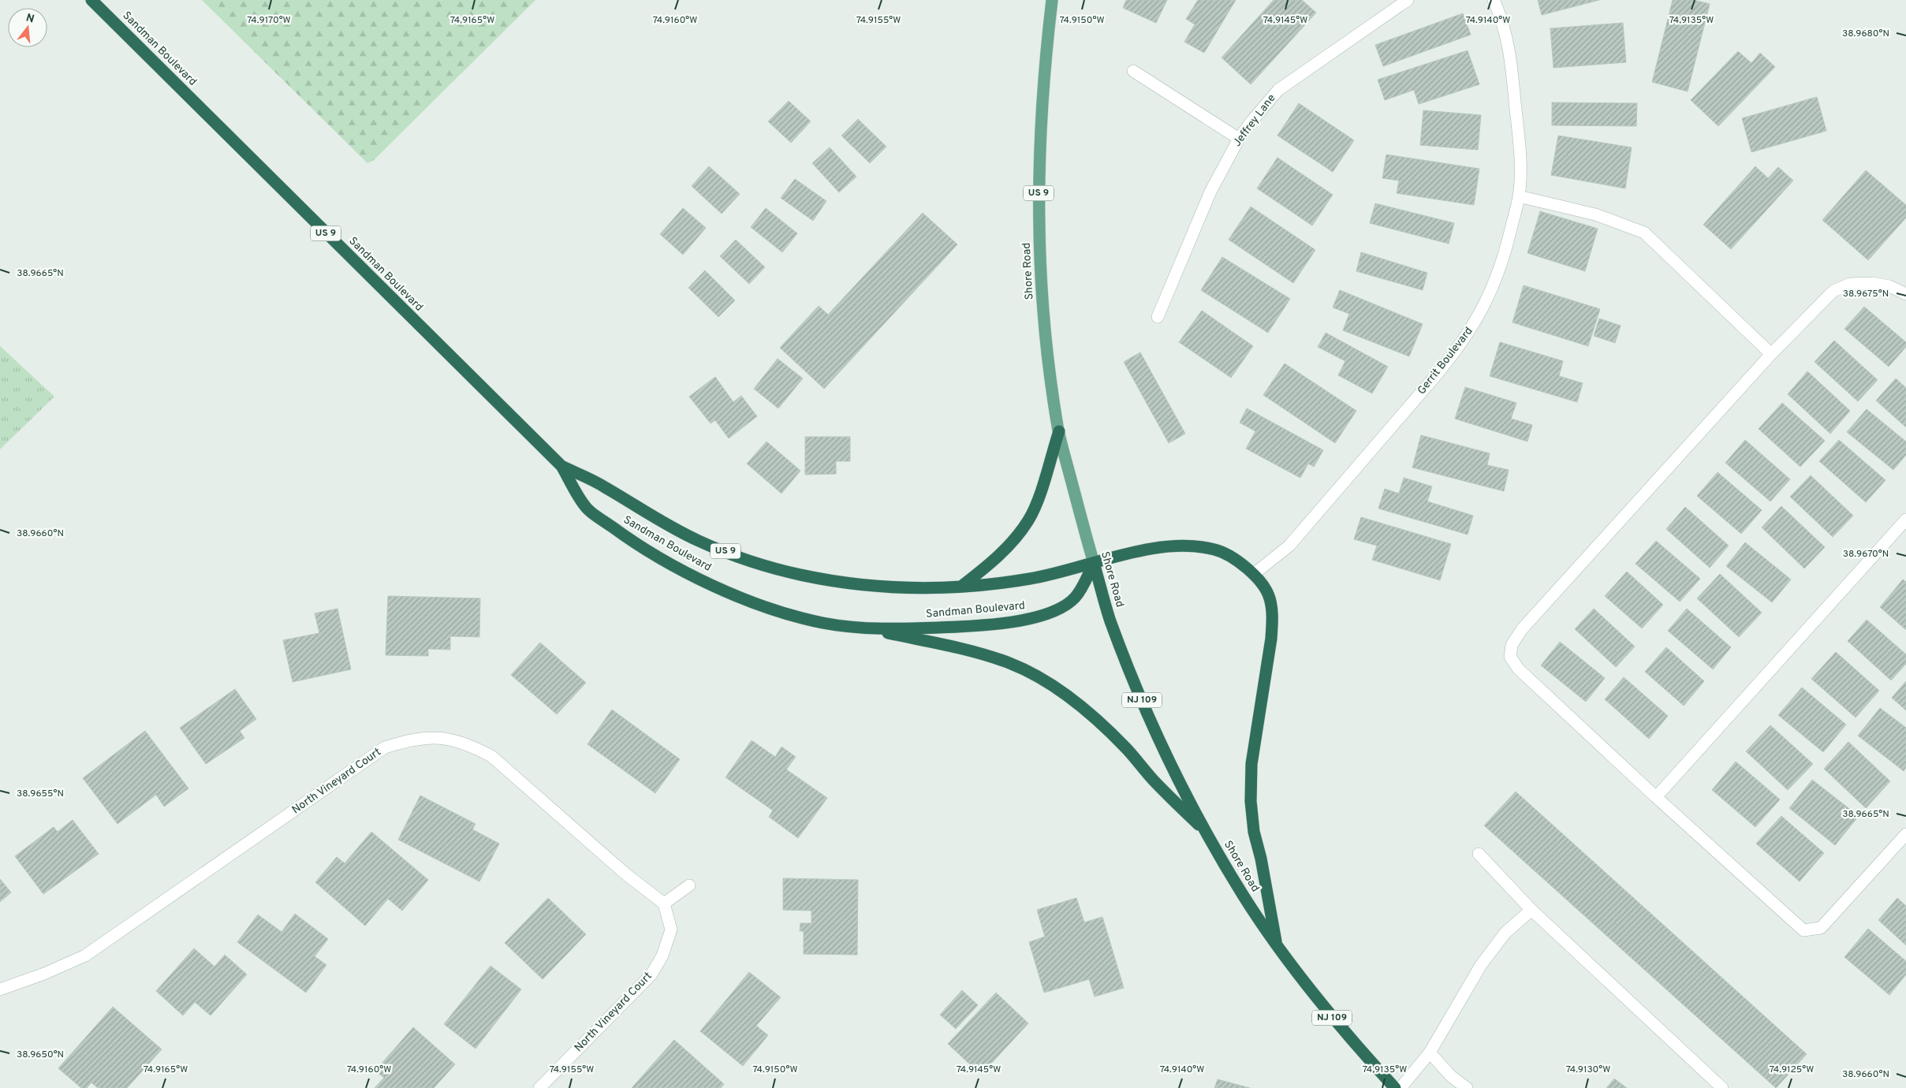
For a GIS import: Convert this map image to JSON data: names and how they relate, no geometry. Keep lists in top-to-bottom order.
{
  "streets": {
    "highway": [
      "Sandman Boulevard",
      "US 9",
      "Shore Road",
      "NJ 109"
    ],
    "street": ["Jeffrey Lane", "Gerrit Boulevard", "North Vineyard Court"]
  },
  "crossings": [
    ["Sandman Boulevard", "US 9"],
    ["Sandman Boulevard", "Shore Road"],
    ["US 9", "Shore Road"]
  ],
  "north": "top",
  "coordinates": [
    "74.9170°W",
    "74.9165°W",
    "74.9160°W",
    "74.9155°W",
    "74.9150°W",
    "74.9145°W",
    "74.9140°W",
    "74.9135°W",
    "38.9680°N",
    "38.9665°N",
    "38.9675°N",
    "38.9660°N",
    "38.9670°N",
    "38.9655°N",
    "38.9650°N",
    "74.9130°W",
    "74.9125°W"
  ]
}
